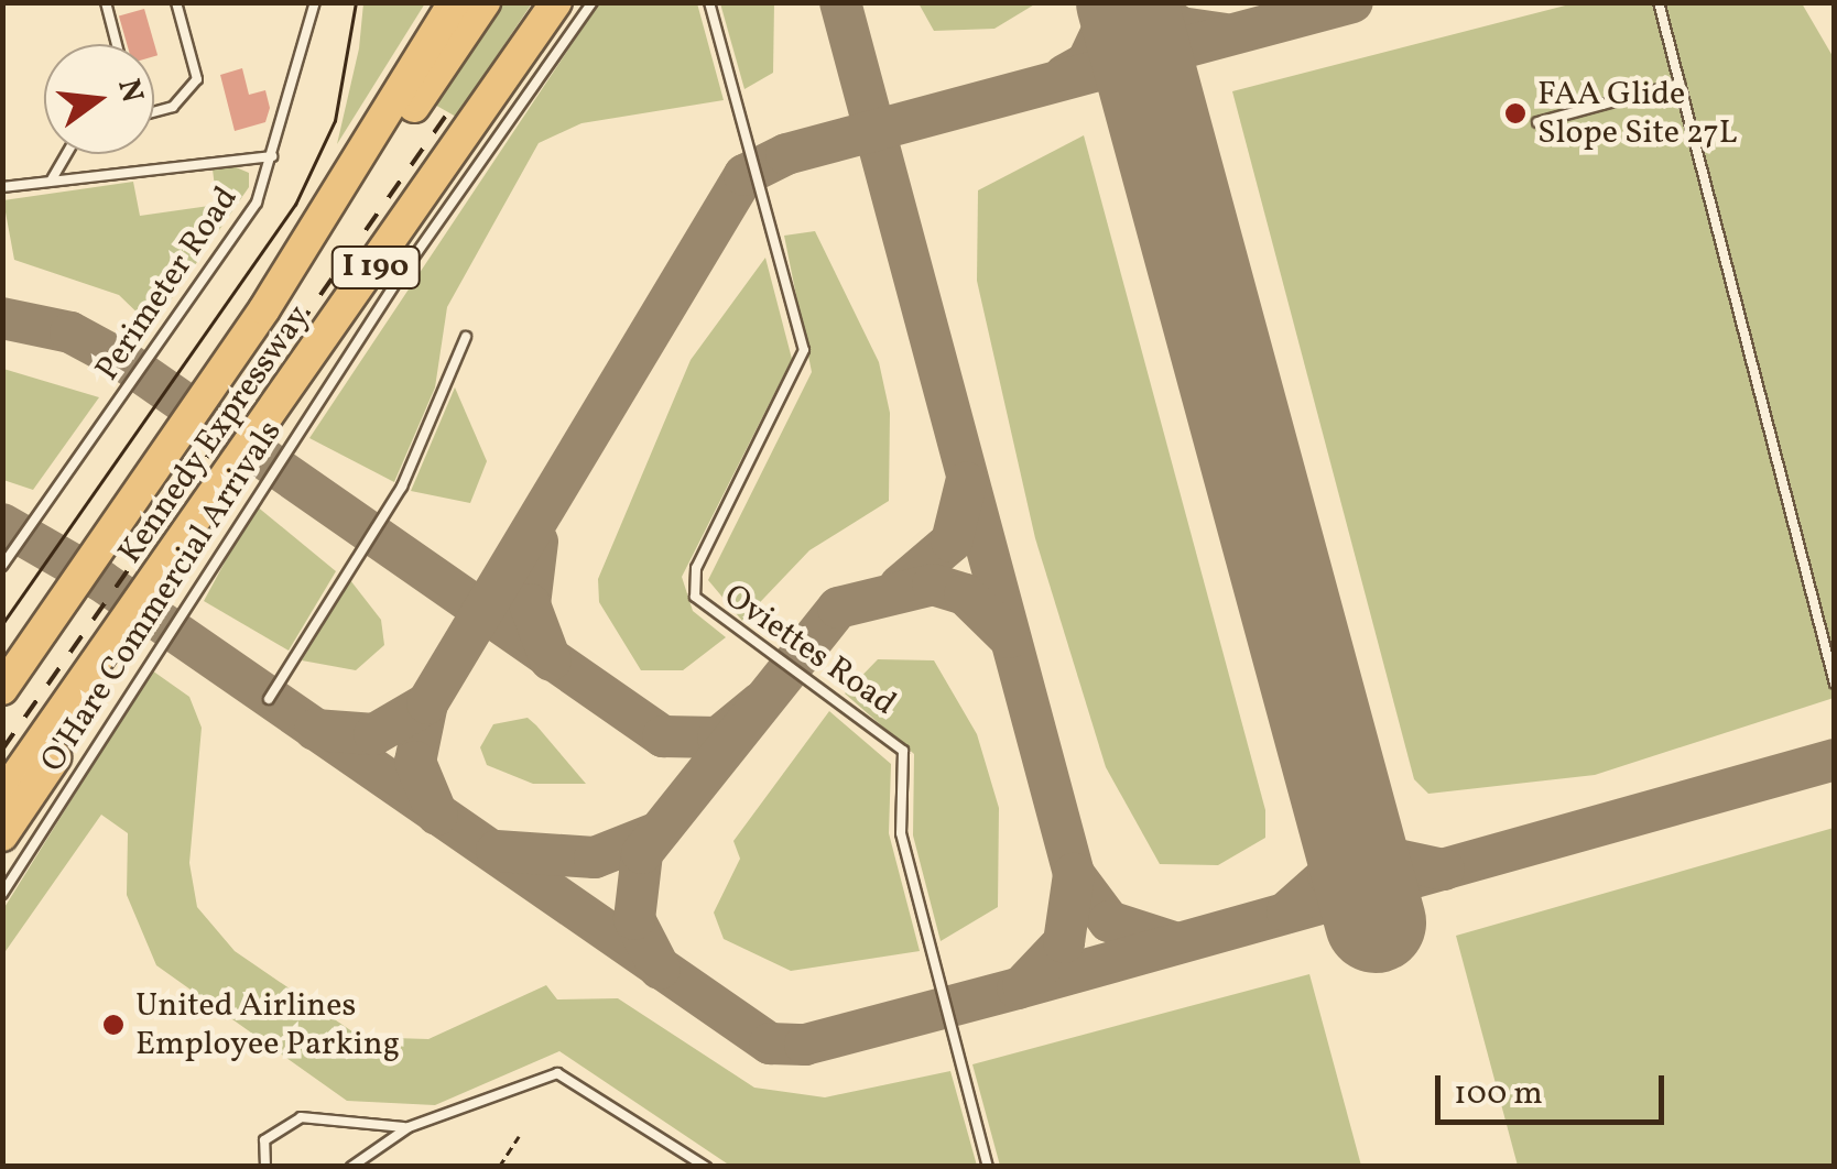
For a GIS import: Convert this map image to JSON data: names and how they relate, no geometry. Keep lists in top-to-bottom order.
{
  "streets": {
    "highway": ["I 190", "Kennedy Expressway"],
    "lane": ["Perimeter Road", "O'Hare Commercial Arrivals", "Oviettes Road"]
  },
  "places": ["FAA Glide Slope Site 27L", "United Airlines Employee Parking"],
  "scale_bar": "100 m",
  "north": "right"
}
